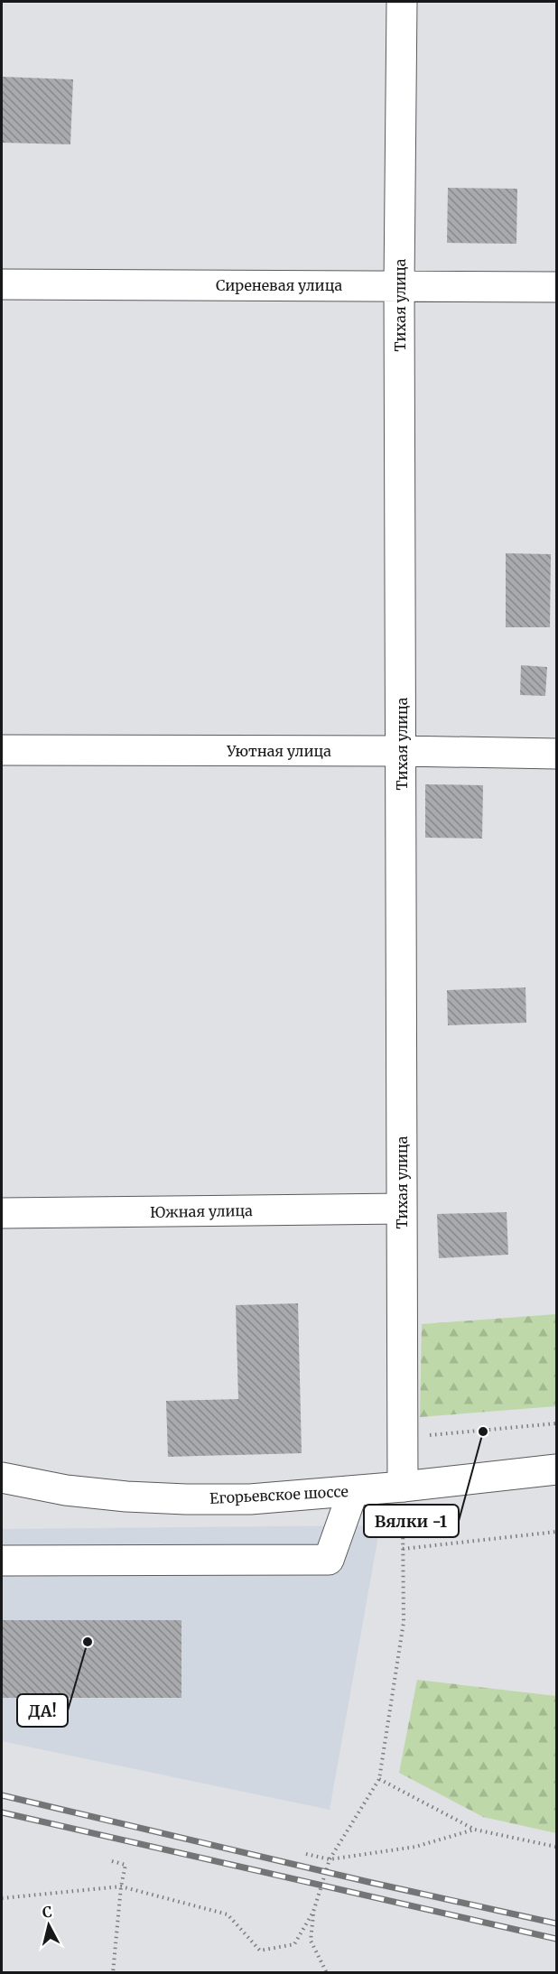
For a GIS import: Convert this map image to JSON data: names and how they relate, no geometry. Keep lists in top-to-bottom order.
{
  "streets": {
    "street": [
      "Сиреневая улица",
      "Тихая улица",
      "Уютная улица",
      "Южная улица",
      "Егорьевское шоссе"
    ]
  },
  "crossings": [
    ["Сиреневая улица", "Тихая улица"],
    ["Тихая улица", "Уютная улица"],
    ["Тихая улица", "Южная улица"],
    ["Тихая улица", "Егорьевское шоссе"]
  ],
  "places": ["Вялки -1", "ДА!"],
  "north": "top"
}
